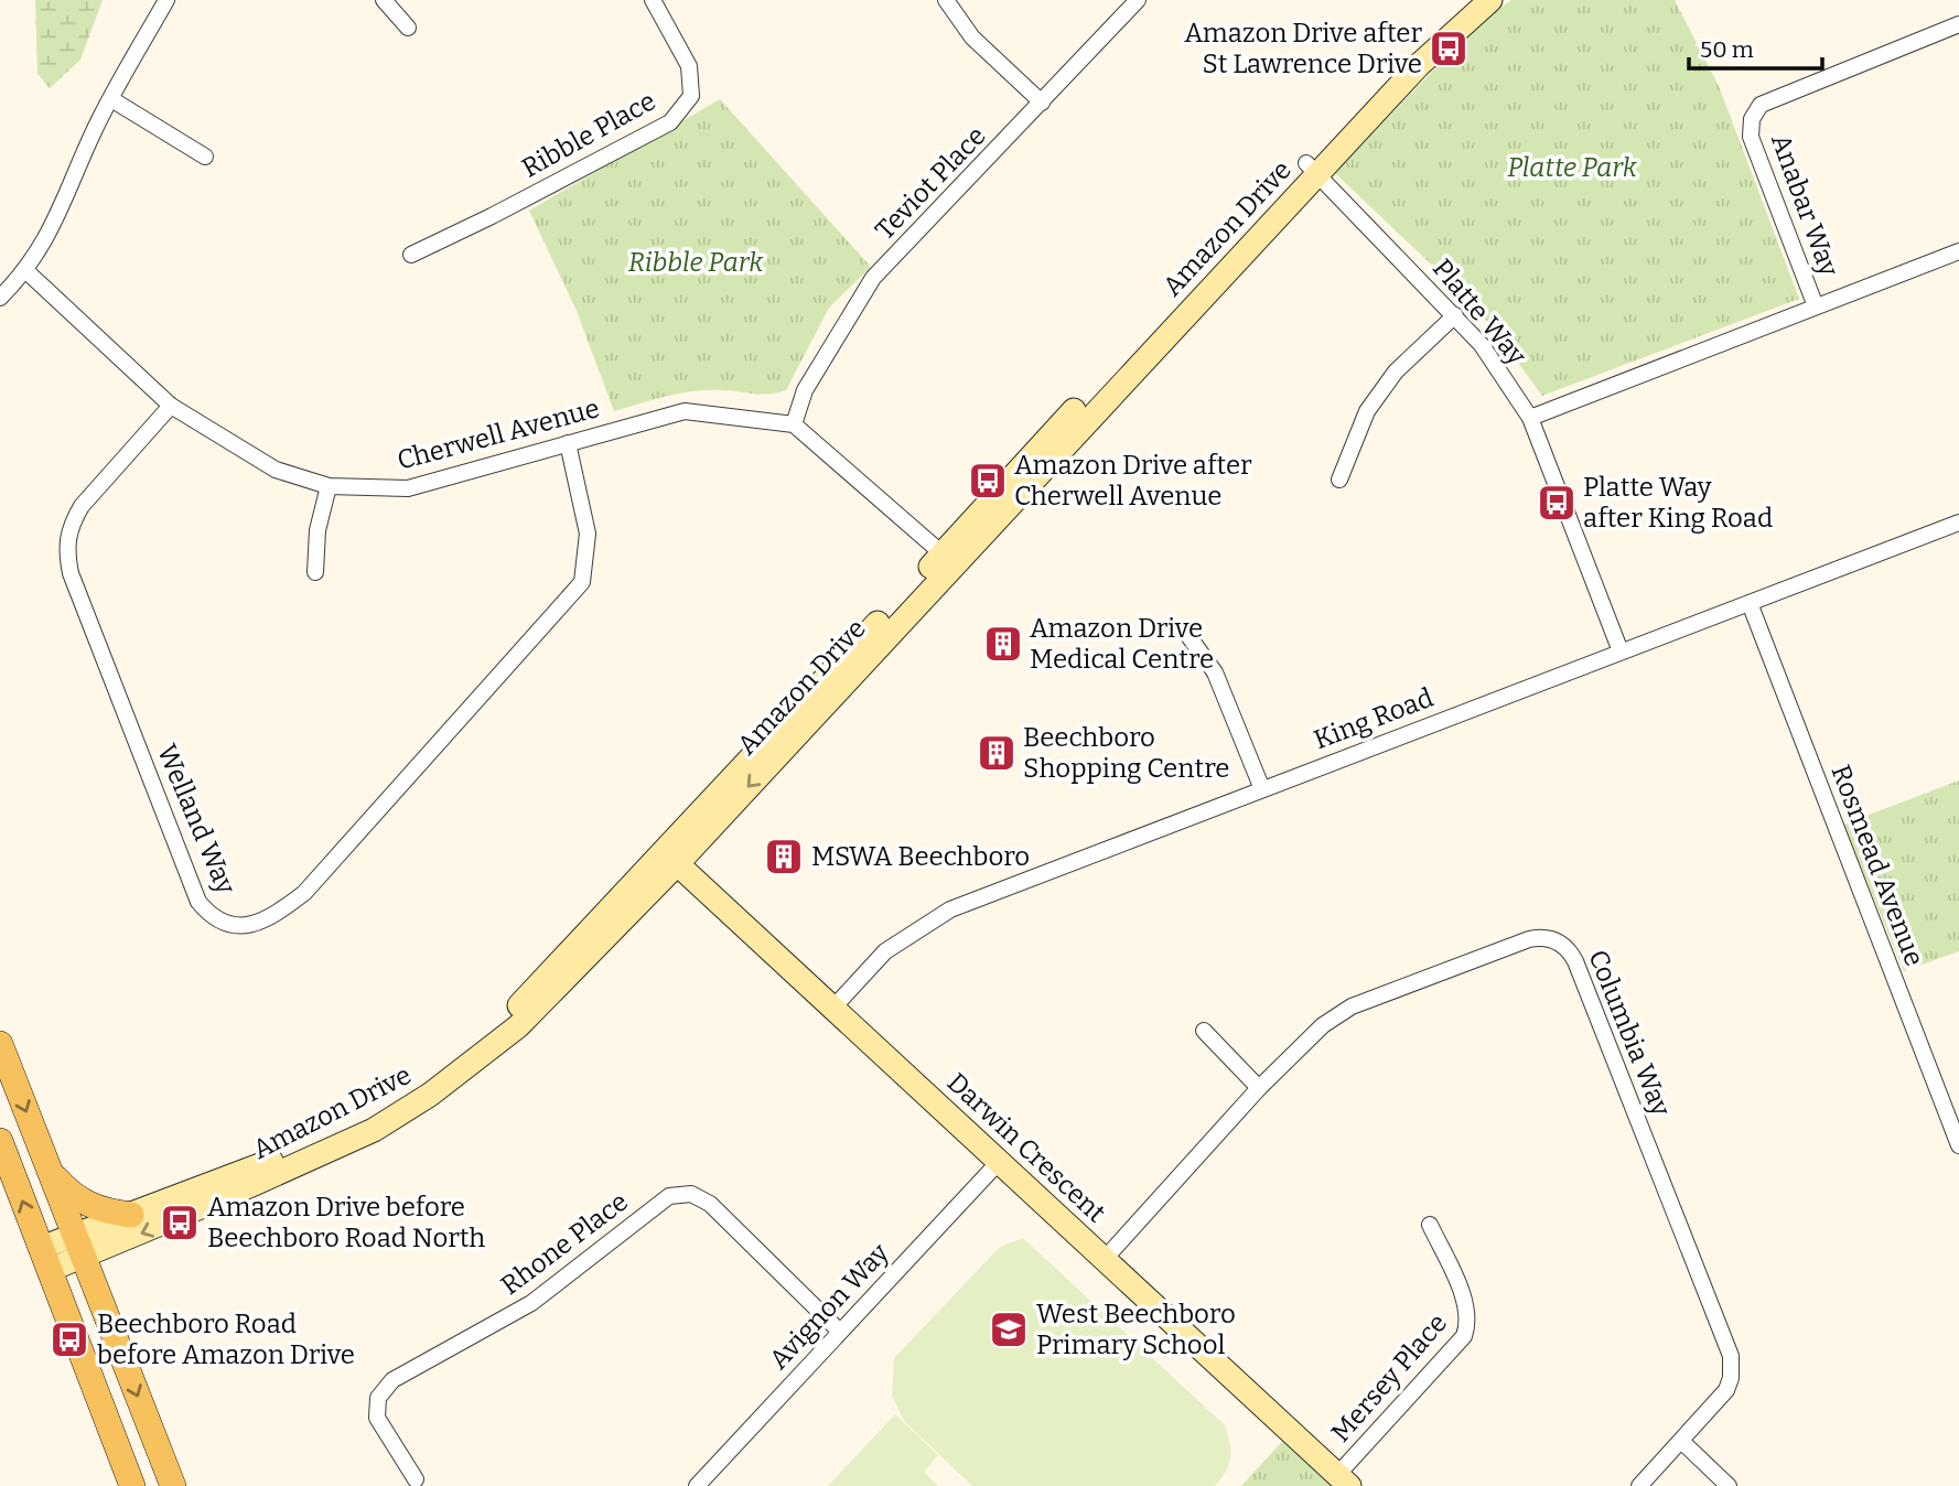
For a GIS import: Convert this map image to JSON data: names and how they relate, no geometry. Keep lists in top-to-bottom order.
{
  "streets": {
    "street": [
      "Ribble Place",
      "Teviot Place",
      "Anabar Way",
      "Amazon Drive",
      "Platte Way",
      "Cherwell Avenue",
      "King Road",
      "Welland Way",
      "Rosmead Avenue",
      "Columbia Way",
      "Darwin Crescent",
      "Rhone Place",
      "Avignon Way",
      "Mersey Place"
    ]
  },
  "crossings": [
    ["Teviot Place", "Cherwell Avenue"],
    ["Anabar Way", "Platte Way"],
    ["Amazon Drive", "Platte Way"],
    ["Amazon Drive", "Darwin Crescent"],
    ["Platte Way", "King Road"],
    ["Cherwell Avenue", "Welland Way"],
    ["King Road", "Rosmead Avenue"],
    ["King Road", "Darwin Crescent"],
    ["Columbia Way", "Darwin Crescent"],
    ["Darwin Crescent", "Avignon Way"],
    ["Darwin Crescent", "Mersey Place"],
    ["Rhone Place", "Avignon Way"]
  ],
  "parks": ["Platte Park", "Ribble Park"],
  "places": {
    "bus stop": [
      "Amazon Drive after St Lawrence Drive",
      "Amazon Drive after Cherwell Avenue",
      "Platte Way after King Road",
      "Amazon Drive before Beechboro Road North",
      "Beechboro Road before Amazon Drive"
    ],
    "building": ["Amazon Drive Medical Centre", "Beechboro Shopping Centre", "MSWA Beechboro"],
    "school or university": ["West Beechboro Primary School"]
  },
  "scale_bar": "50 m"
}
